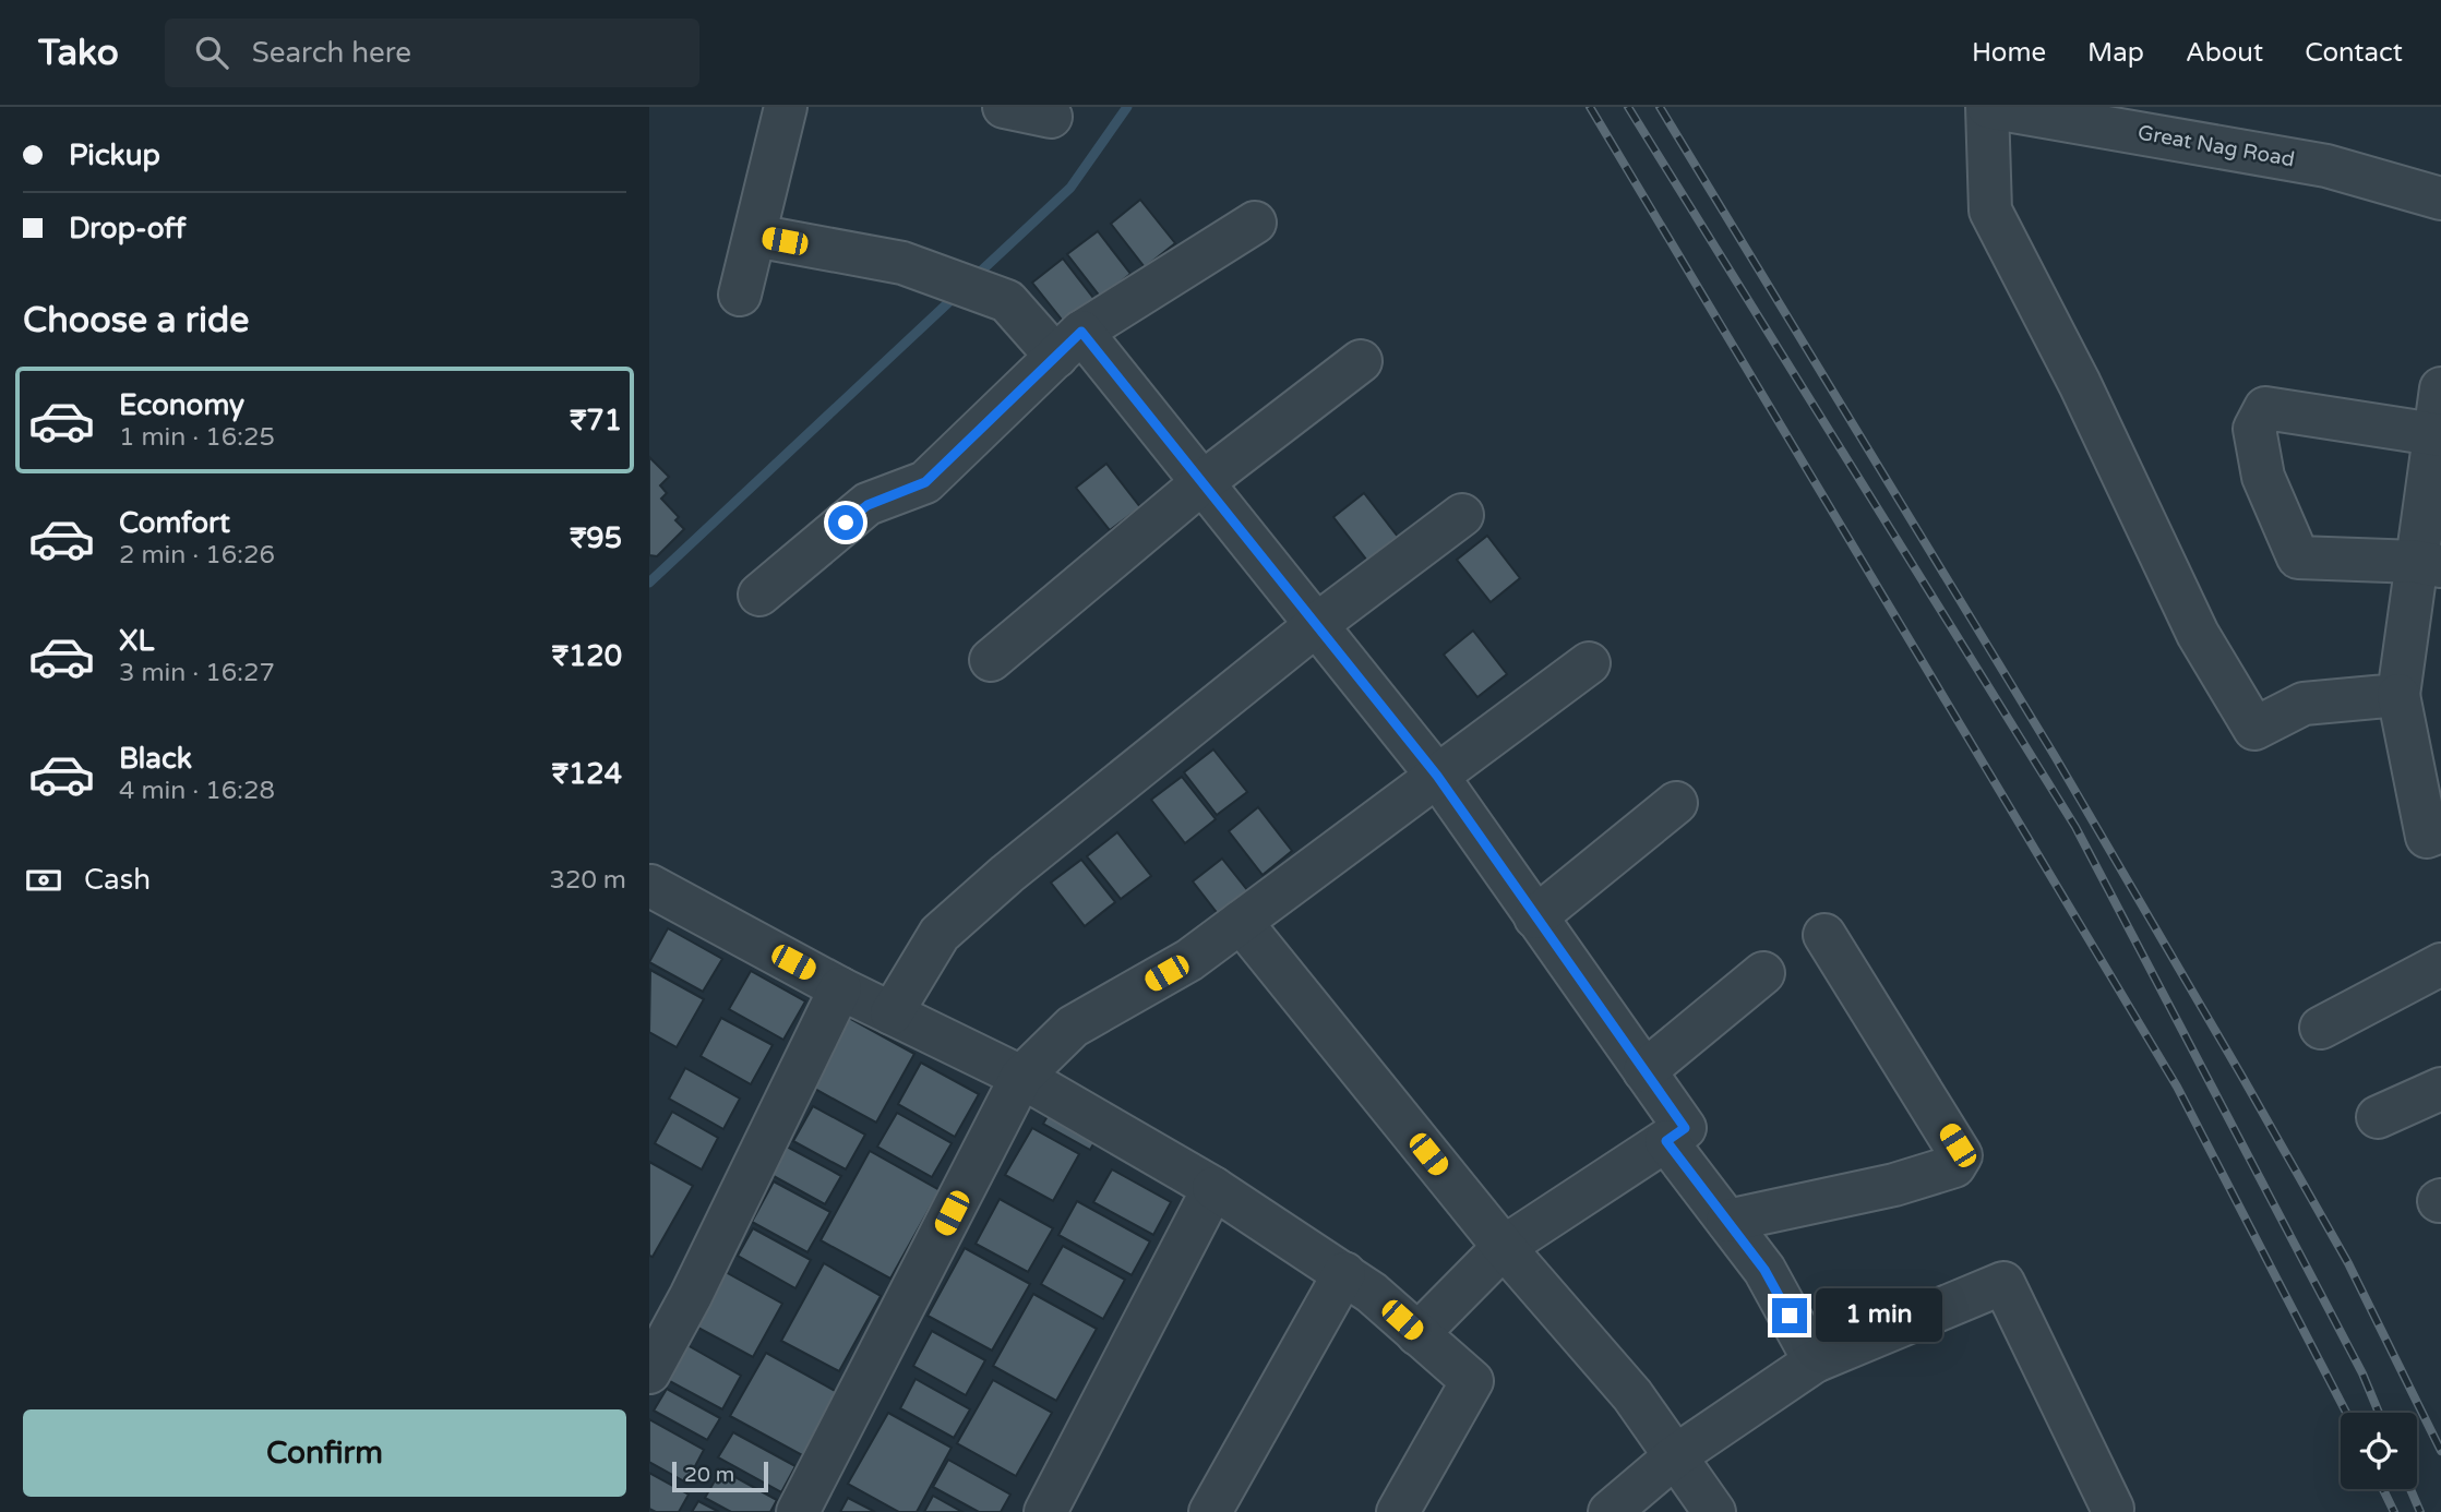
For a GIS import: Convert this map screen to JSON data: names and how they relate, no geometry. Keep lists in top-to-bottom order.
{
  "streets": {
    "street": ["Great Nag Road"]
  },
  "scale_bar": "20 m",
  "page": {
    "header": "Tako",
    "search": "Search here",
    "nav": [
      "Home",
      "Map",
      "About",
      "Contact"
    ],
    "banner": ["Pickup", "Drop-off"],
    "heading": "Choose a ride",
    "list": [
      {
        "name": "Economy",
        "note": "1 min · 16:25",
        "value": "₹71"
      },
      {
        "name": "Comfort",
        "note": "2 min · 16:26",
        "value": "₹95"
      },
      {
        "name": "XL",
        "note": "3 min · 16:27",
        "value": "₹120"
      },
      {
        "name": "Black",
        "note": "4 min · 16:28",
        "value": "₹124"
      }
    ],
    "pay": ["Cash", "320 m"],
    "bubble": "1 min",
    "buttons": "Confirm",
    "scale": "20 m"
  }
}
